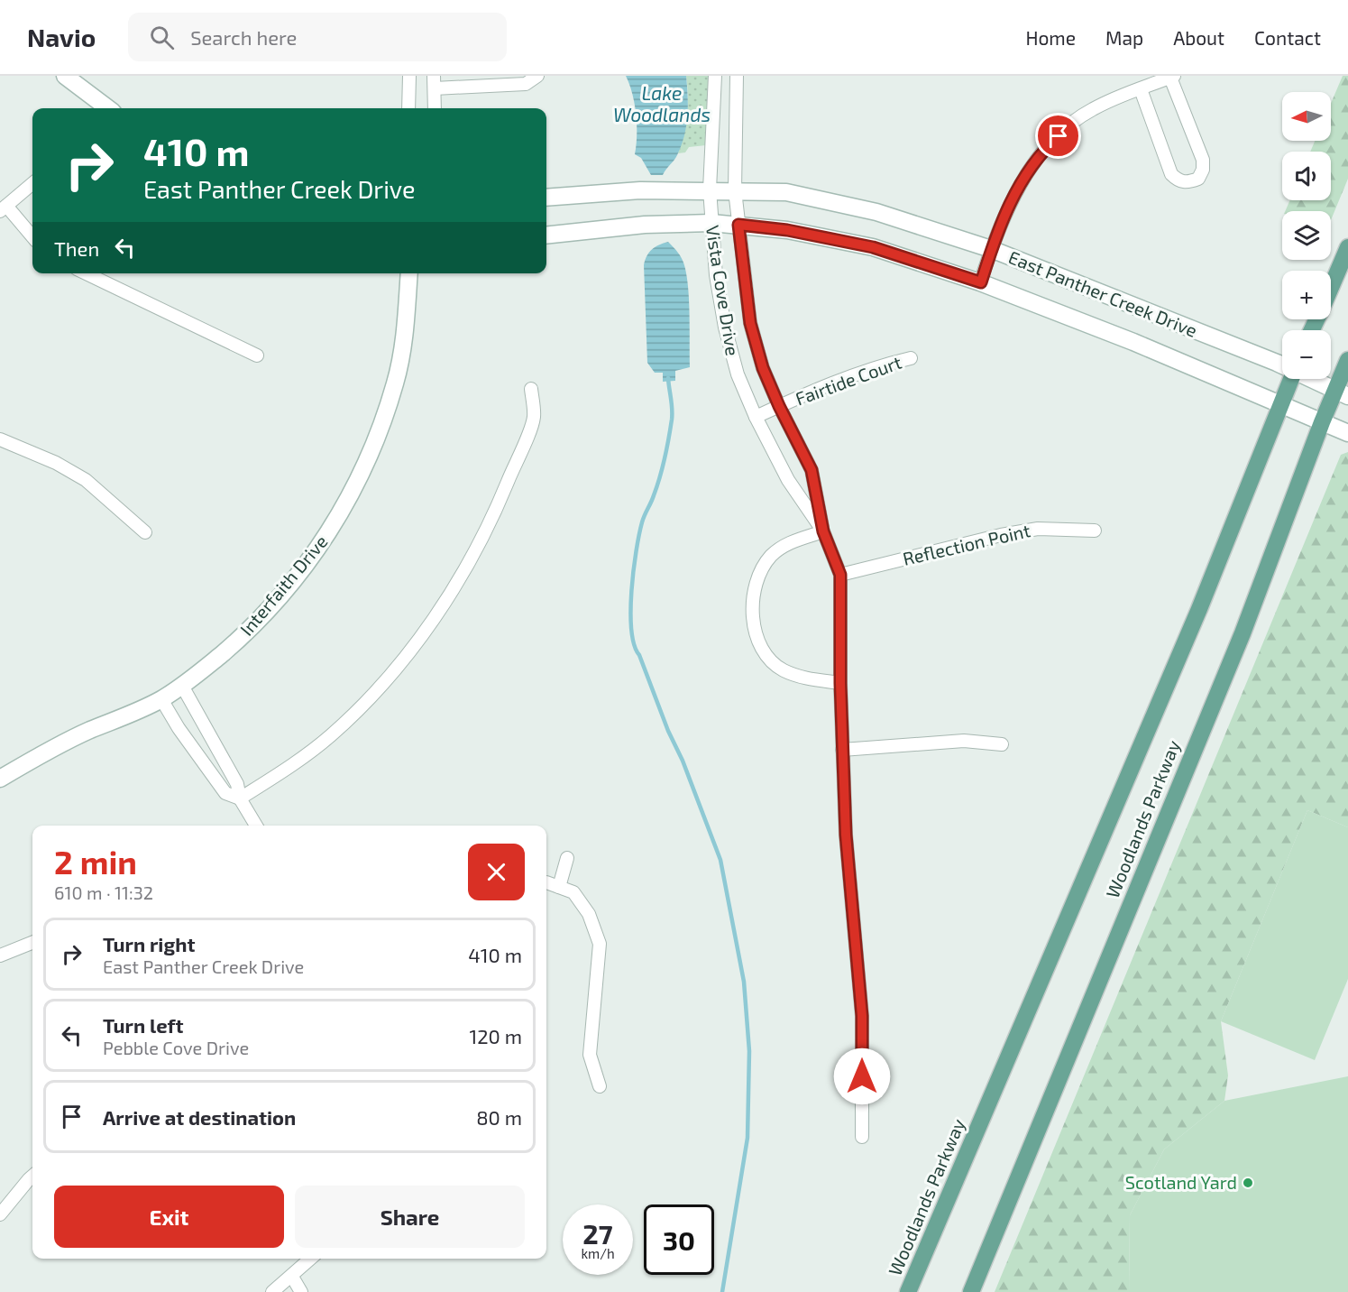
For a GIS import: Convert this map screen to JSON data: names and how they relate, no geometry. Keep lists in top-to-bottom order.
{
  "streets": {
    "main road": ["Woodlands Parkway"],
    "street": [
      "Vista Cove Drive",
      "East Panther Creek Drive",
      "Fairtide Court",
      "Reflection Point",
      "Interfaith Drive"
    ]
  },
  "crossings": [
    ["Vista Cove Drive", "East Panther Creek Drive"],
    ["Vista Cove Drive", "Fairtide Court"],
    ["Vista Cove Drive", "Reflection Point"],
    ["East Panther Creek Drive", "Woodlands Parkway"]
  ],
  "water": ["Lake Woodlands"],
  "places": ["Scotland Yard"],
  "north": "left",
  "page": {
    "header": "Navio",
    "search": "Search here",
    "nav": [
      "Home",
      "Map",
      "About",
      "Contact"
    ],
    "map_buttons": ["+", "−"],
    "turn": ["410 m", "East Panther Creek Drive"],
    "then": "Then",
    "heading": ["2 min", "610 m · 11:32"],
    "list": [
      {
        "name": "Turn right",
        "note": "East Panther Creek Drive",
        "value": "410 m"
      },
      {
        "name": "Turn left",
        "note": "Pebble Cove Drive",
        "value": "120 m"
      },
      {
        "name": "Arrive at destination",
        "value": "80 m"
      }
    ],
    "buttons": ["Exit", "Share"],
    "speed": "27 km/h",
    "limit": "30"
  }
}
